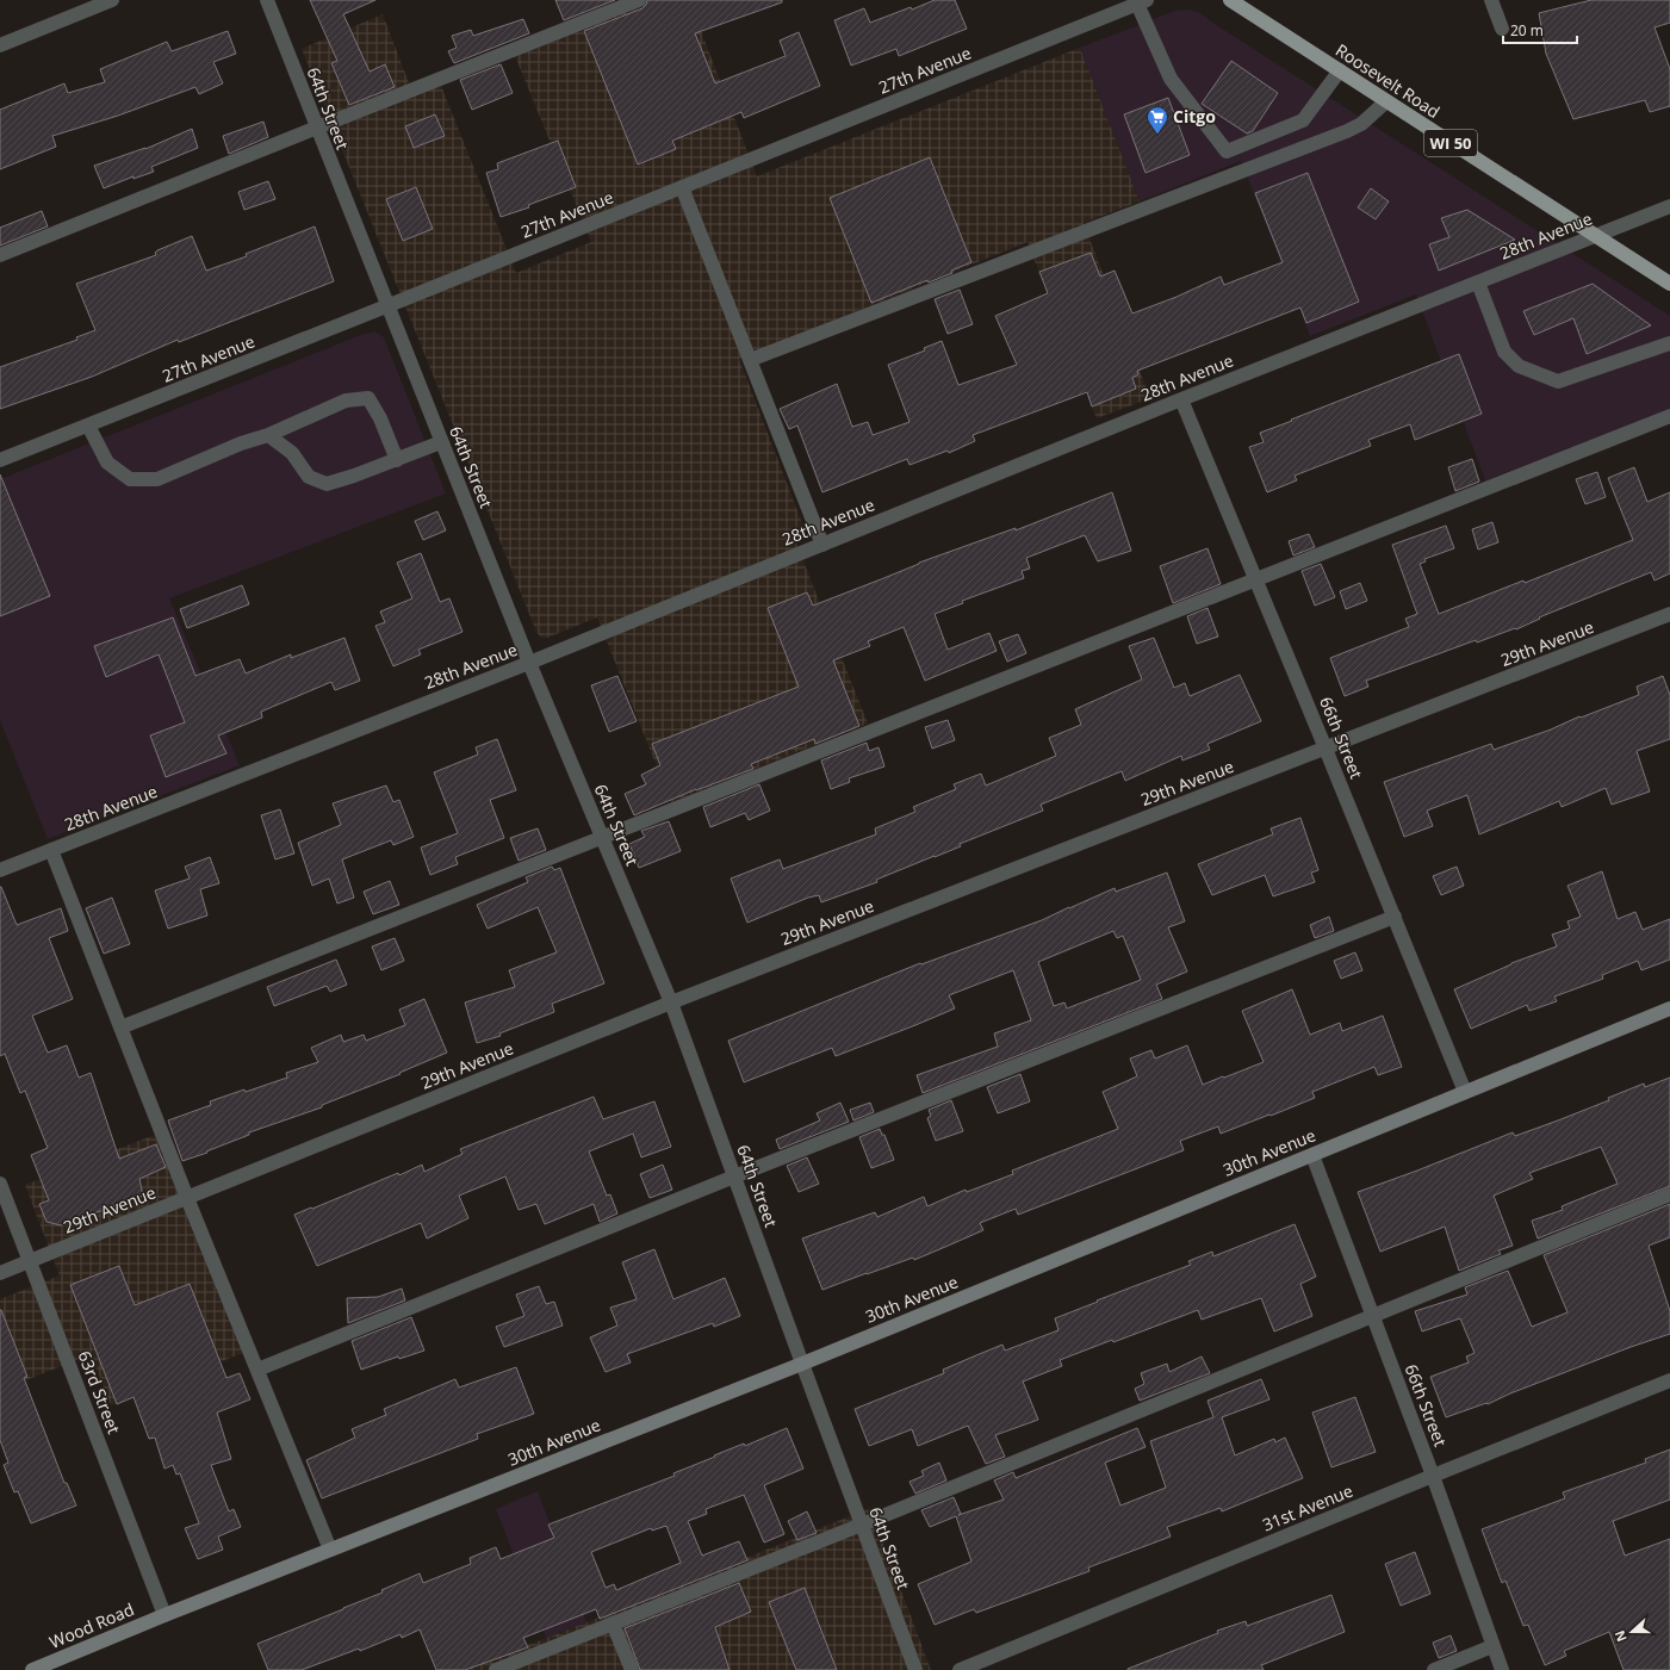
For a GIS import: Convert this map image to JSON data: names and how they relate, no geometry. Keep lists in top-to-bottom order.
{
  "streets": {
    "main road": ["Roosevelt Road", "WI 50"],
    "street": [
      "27th Avenue",
      "64th Street",
      "28th Avenue",
      "29th Avenue",
      "66th Street",
      "30th Avenue",
      "63rd Street",
      "31st Avenue",
      "Wood Road"
    ]
  },
  "crossings": [
    ["27th Avenue", "64th Street"],
    ["Roosevelt Road", "28th Avenue"],
    ["64th Street", "28th Avenue"],
    ["64th Street", "29th Avenue"],
    ["64th Street", "30th Avenue"],
    ["28th Avenue", "66th Street"],
    ["29th Avenue", "66th Street"],
    ["29th Avenue", "63rd Street"],
    ["66th Street", "30th Avenue"],
    ["66th Street", "31st Avenue"],
    ["30th Avenue", "63rd Street"],
    ["30th Avenue", "Wood Road"],
    ["63rd Street", "Wood Road"]
  ],
  "places": {
    "supermarket": ["Citgo"]
  },
  "scale_bar": "20 m",
  "north": "left"
}
